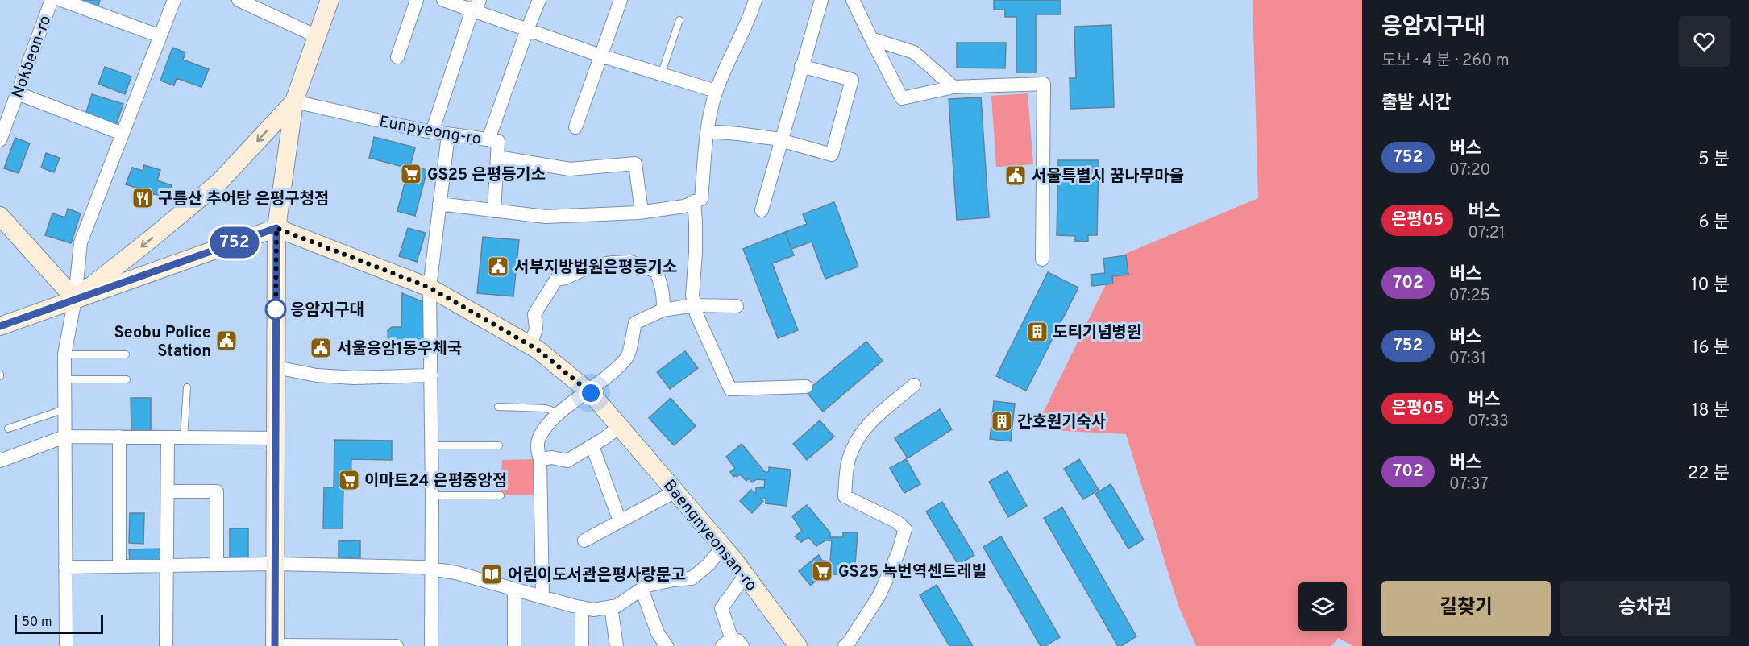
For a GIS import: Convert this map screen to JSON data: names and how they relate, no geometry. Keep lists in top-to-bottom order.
{
  "streets": {
    "main road": ["Baengnyeonsan-ro"],
    "street": ["Nokbeon-ro", "Eunpyeong-ro"]
  },
  "places": {
    "supermarket": ["GS25 은평등기소", "이마트24 은평중앙점", "GS25 녹번역센트레빌"],
    "public building": [
      "서울특별시 꿈나무마을",
      "서부지방법원은평등기소",
      "Seobu Police Station",
      "서울응암1동우체국"
    ],
    "restaurant": ["구름산 추어탕 은평구청점"],
    "other": ["응암지구대"],
    "building": ["도티기념병원", "간호원기숙사"],
    "library": ["어린이도서관은평사랑문고"]
  },
  "lines": ["bus line 752"],
  "scale_bar": "50 m",
  "page": {
    "on_map": "752",
    "heading": [
      ["응암지구대", "도보 · 4 분 · 260 m"],
      "출발 시간"
    ],
    "list": [
      {
        "mark": "752",
        "name": "버스",
        "note": "07:20",
        "value": "5 분"
      },
      {
        "mark": "은평05",
        "name": "버스",
        "note": "07:21",
        "value": "6 분"
      },
      {
        "mark": "702",
        "name": "버스",
        "note": "07:25",
        "value": "10 분"
      },
      {
        "mark": "752",
        "name": "버스",
        "note": "07:31",
        "value": "16 분"
      },
      {
        "mark": "은평05",
        "name": "버스",
        "note": "07:33",
        "value": "18 분"
      },
      {
        "mark": "702",
        "name": "버스",
        "note": "07:37",
        "value": "22 분"
      }
    ],
    "buttons": ["길찾기", "승차권"],
    "scale": "50 m"
  }
}
